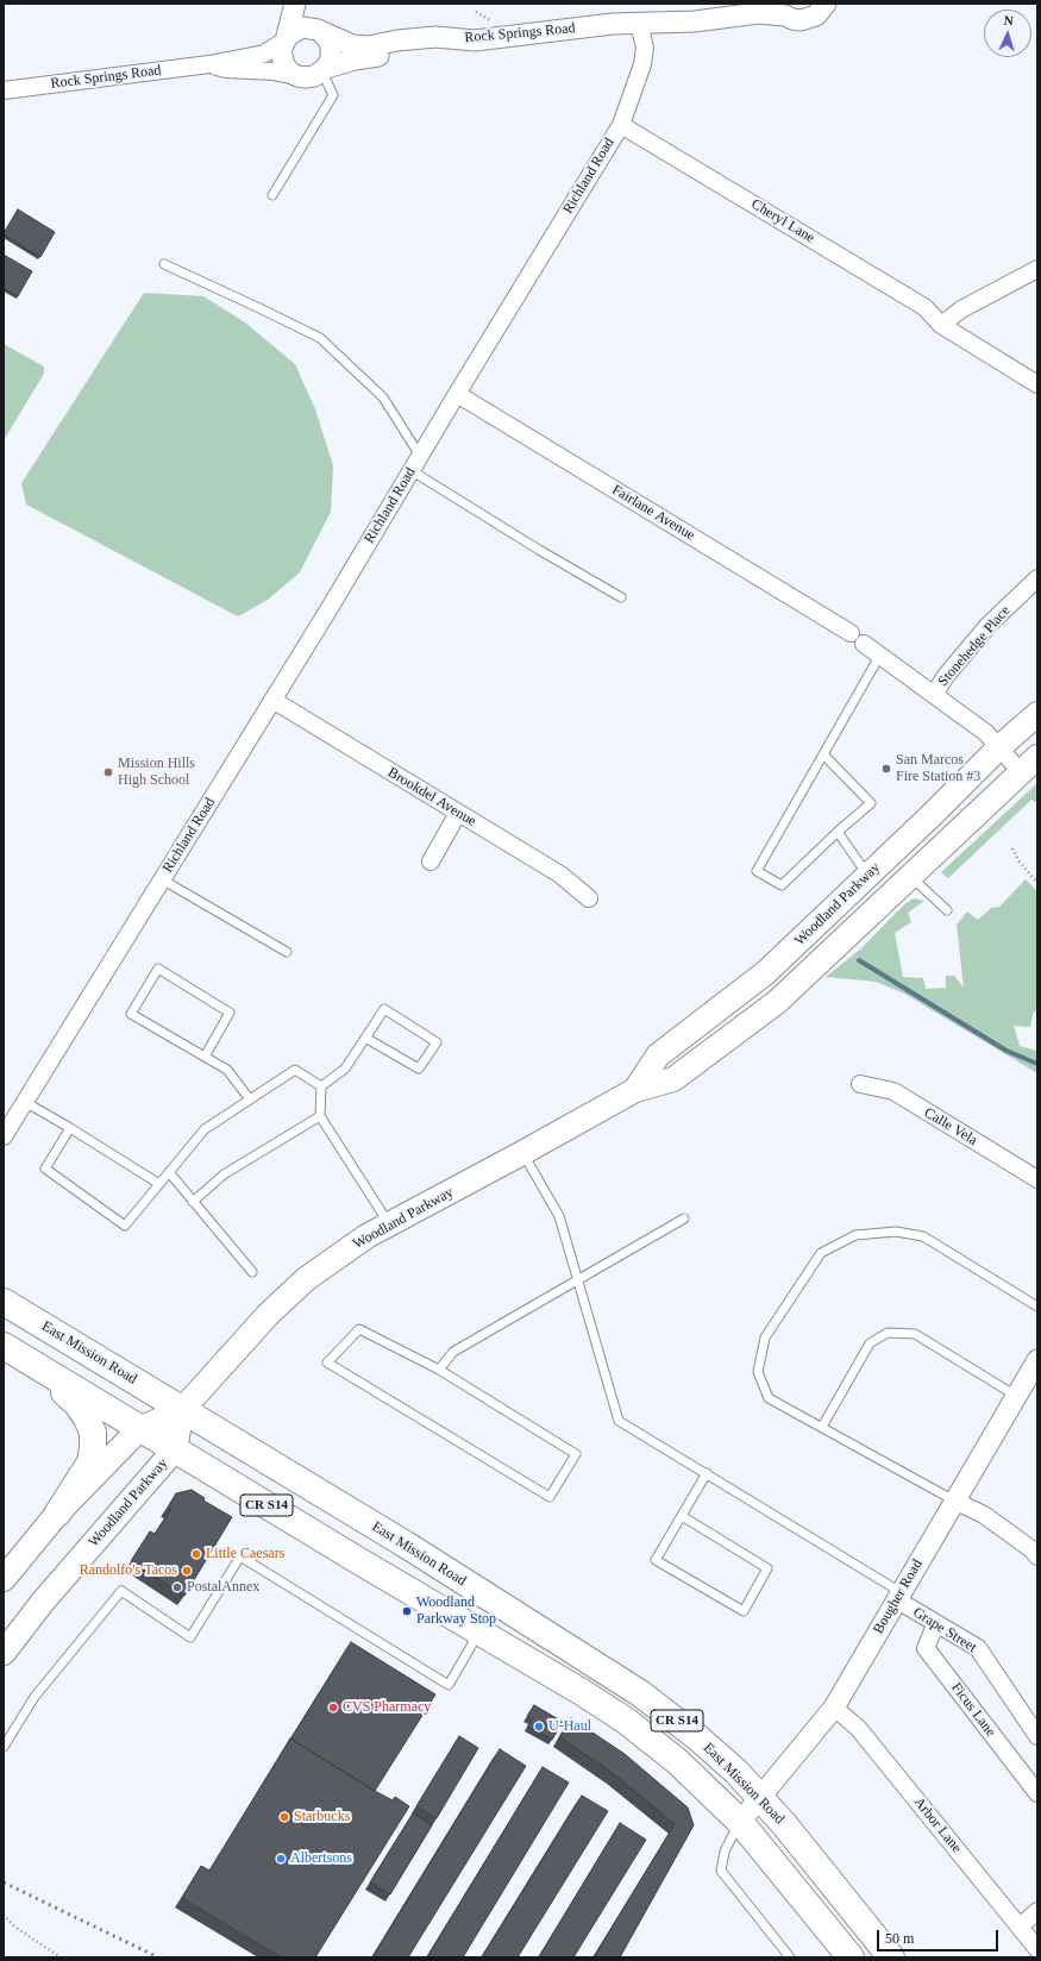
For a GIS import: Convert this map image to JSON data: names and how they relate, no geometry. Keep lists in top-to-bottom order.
{
  "streets": {
    "main road": ["Woodland Parkway", "East Mission Road", "CR S14"],
    "street": [
      "Rock Springs Road",
      "Richland Road",
      "Cheryl Lane",
      "Fairlane Avenue",
      "Stonehedge Place",
      "Brookdel Avenue",
      "Calle Vela",
      "Bougher Road",
      "Grape Street",
      "Ficus Lane",
      "Arbor Lane"
    ]
  },
  "crossings": [
    ["Rock Springs Road", "Richland Road"],
    ["Richland Road", "Cheryl Lane"],
    ["Richland Road", "Fairlane Avenue"],
    ["Richland Road", "Brookdel Avenue"],
    ["Woodland Parkway", "East Mission Road"],
    ["East Mission Road", "Bougher Road"],
    ["Bougher Road", "Grape Street"],
    ["Bougher Road", "Arbor Lane"],
    ["Grape Street", "Ficus Lane"]
  ],
  "places": [
    "San Marcos Fire Station #3",
    "Mission Hills High School",
    "Little Caesars",
    "Randolfo's Tacos",
    "PostalAnnex",
    "Woodland Parkway Stop",
    "CVS Pharmacy",
    "U-Haul",
    "Starbucks",
    "Albertsons"
  ],
  "scale_bar": "50 m",
  "north": "top"
}
